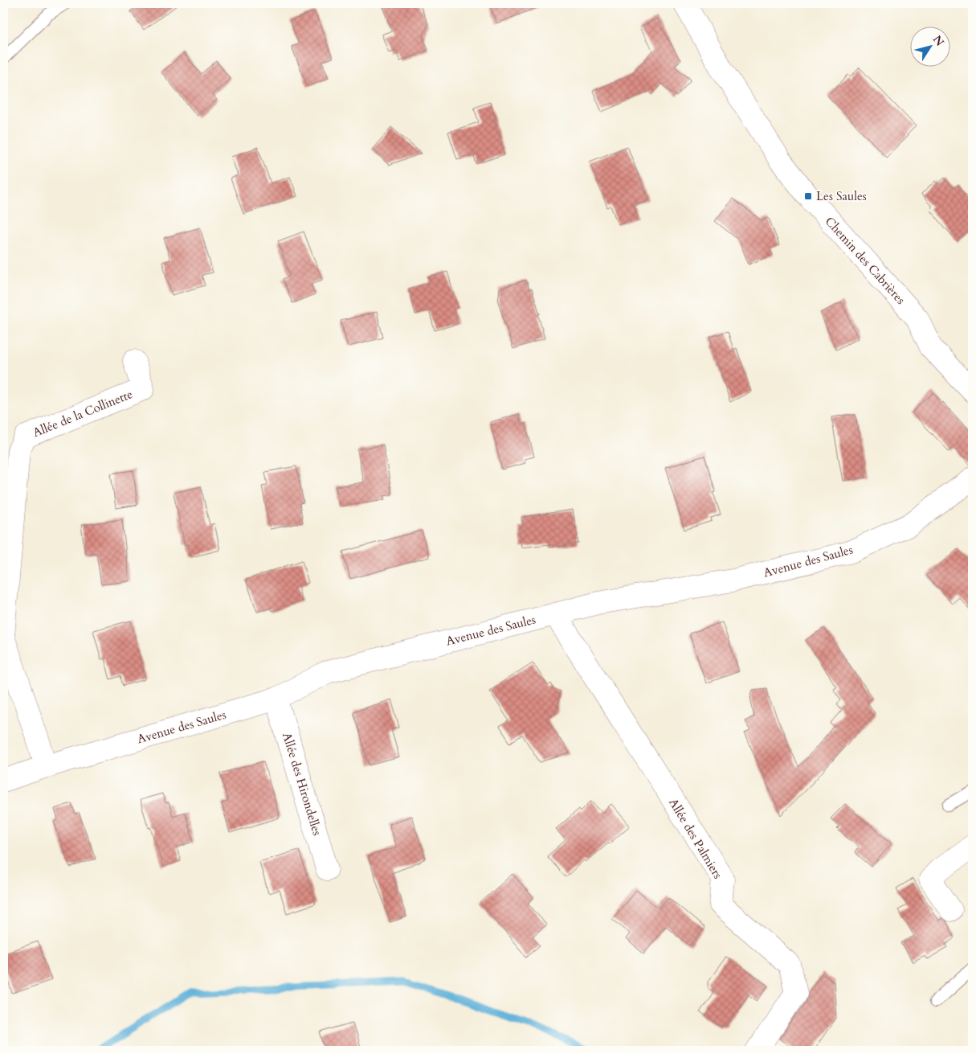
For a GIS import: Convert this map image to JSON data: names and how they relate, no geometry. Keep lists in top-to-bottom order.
{
  "streets": {
    "street": [
      "Chemin des Cabrières",
      "Allée de la Collinette",
      "Avenue des Saules",
      "Allée des Hirondelles",
      "Allée des Palmiers"
    ]
  },
  "crossings": [
    ["Allée de la Collinette", "Avenue des Saules"],
    ["Avenue des Saules", "Allée des Hirondelles"],
    ["Avenue des Saules", "Allée des Palmiers"]
  ],
  "places": {
    "transit": ["Les Saules"]
  },
  "north": "top right"
}
